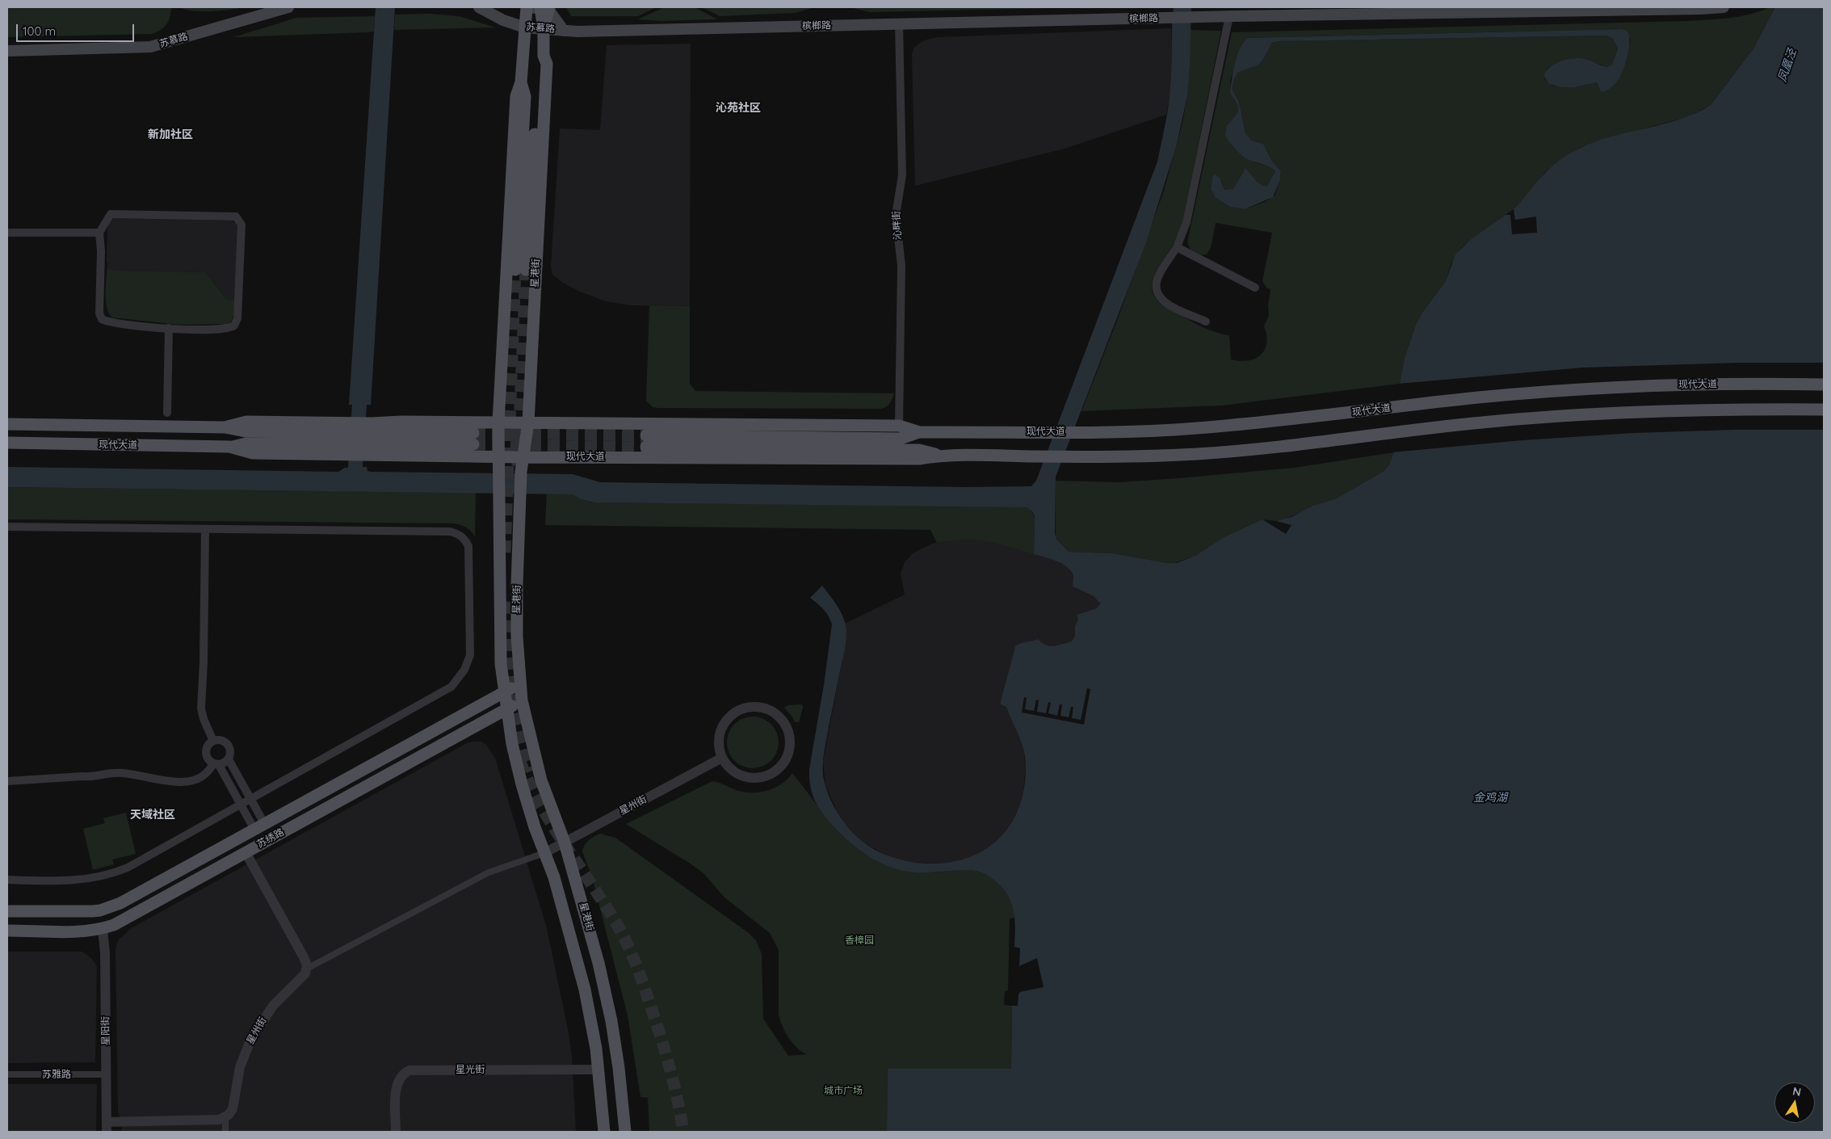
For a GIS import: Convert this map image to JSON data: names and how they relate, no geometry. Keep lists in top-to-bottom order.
{
  "streets": {
    "main road": [
      "槟榔路",
      "苏慕路",
      "星港街",
      "现代大道",
      "苏绣路"
    ],
    "street": [
      "沁畔街",
      "星州街",
      "星阳街",
      "星光街",
      "苏雅路"
    ]
  },
  "crossings": [
    ["槟榔路", "苏慕路"],
    ["槟榔路", "沁畔街"],
    ["苏慕路", "星港街"],
    ["沁畔街", "现代大道"],
    ["星港街", "现代大道"],
    ["星港街", "星州街"],
    ["星港街", "苏绣路"],
    ["星港街", "星光街"],
    ["苏绣路", "星阳街"],
    ["星阳街", "苏雅路"]
  ],
  "districts": ["沁苑社区", "新加社区", "天域社区"],
  "water": ["凤凰泾", "金鸡湖"],
  "parks": ["香樟园", "城市广场"],
  "scale_bar": "100 m",
  "north": "top"
}
